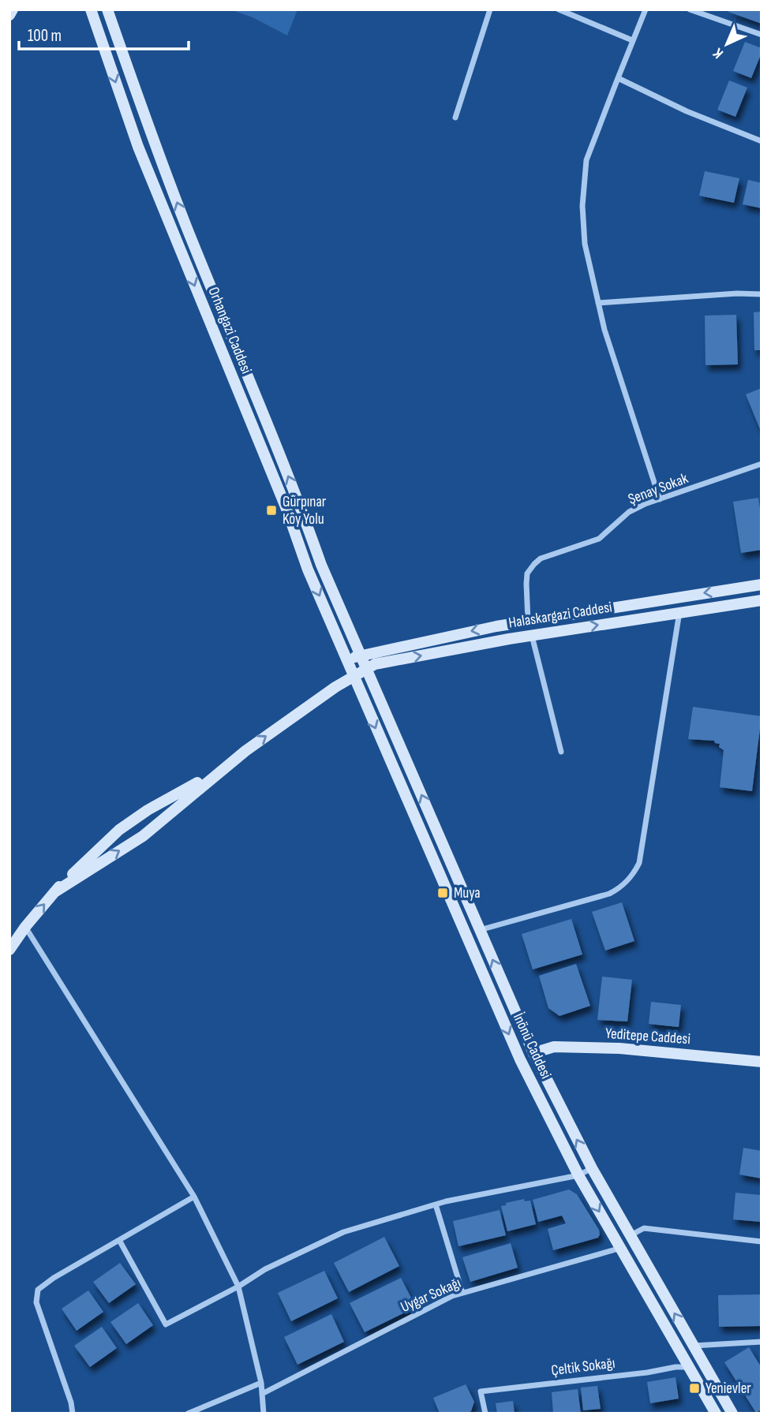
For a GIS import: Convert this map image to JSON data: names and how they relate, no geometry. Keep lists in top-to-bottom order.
{
  "streets": {
    "main road": [
      "Orhangazi Caddesi",
      "Halaskargazi Caddesi",
      "Yeditepe Caddesi",
      "İnönü Caddesi"
    ],
    "street": ["Şenay Sokak", "Uygar Sokağı", "Çeltik Sokağı"]
  },
  "crossings": [
    ["Orhangazi Caddesi", "Halaskargazi Caddesi"],
    ["Orhangazi Caddesi", "Yeditepe Caddesi"],
    ["Orhangazi Caddesi", "İnönü Caddesi"],
    ["Halaskargazi Caddesi", "İnönü Caddesi"],
    ["İnönü Caddesi", "Uygar Sokağı"],
    ["İnönü Caddesi", "Çeltik Sokağı"]
  ],
  "one_way": ["İnönü Caddesi"],
  "places": {
    "transit": ["Gürpınar Köy Yolu", "Muya", "Yenievler"]
  },
  "scale_bar": "100 m",
  "north": "bottom left"
}
